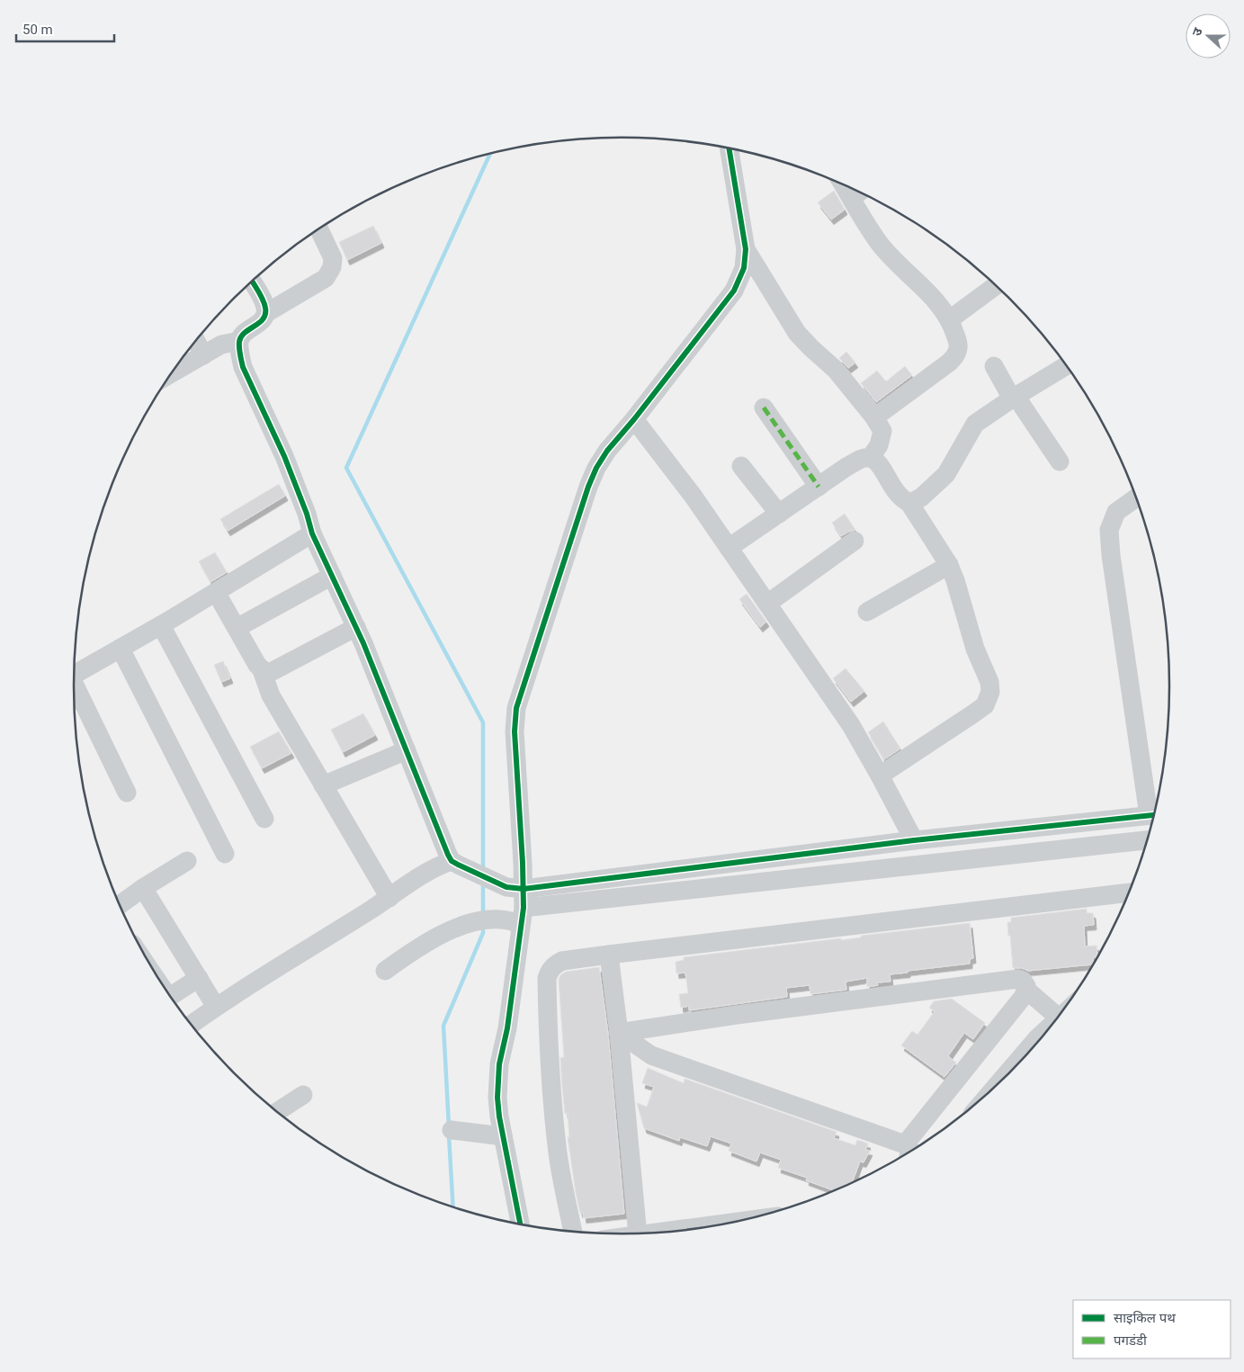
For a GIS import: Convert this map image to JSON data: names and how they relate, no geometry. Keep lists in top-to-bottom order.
{
  "legend": ["साइकिल पथ", "पगडंडी"],
  "scale_bar": "50 m",
  "north": "left"
}
